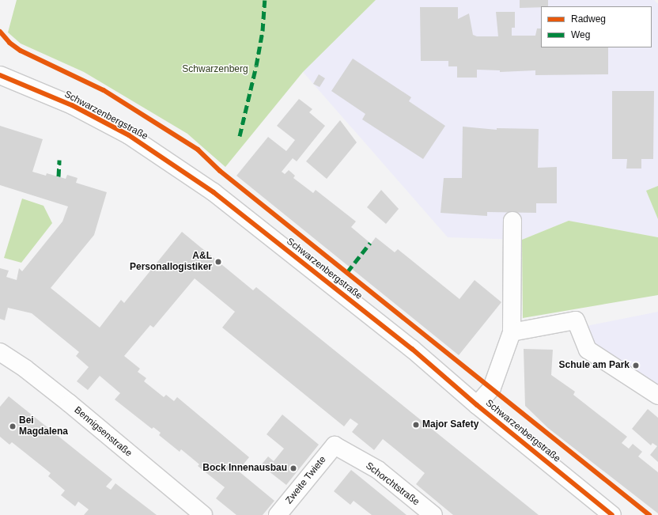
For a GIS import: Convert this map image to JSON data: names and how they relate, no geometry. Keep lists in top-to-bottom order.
{
  "streets": {
    "street": [
      "Schwarzenbergstraße",
      "Bennigsenstraße",
      "Zweite Twiete",
      "Schorchtstraße"
    ]
  },
  "crossings": [
    ["Zweite Twiete", "Schorchtstraße"]
  ],
  "parks": ["Schwarzenberg"],
  "places": [
    "A&L Personallogistiker",
    "Schule am Park",
    "Major Safety",
    "Bei Magdalena",
    "Bock Innenausbau"
  ],
  "legend": ["Radweg", "Weg"]
}
